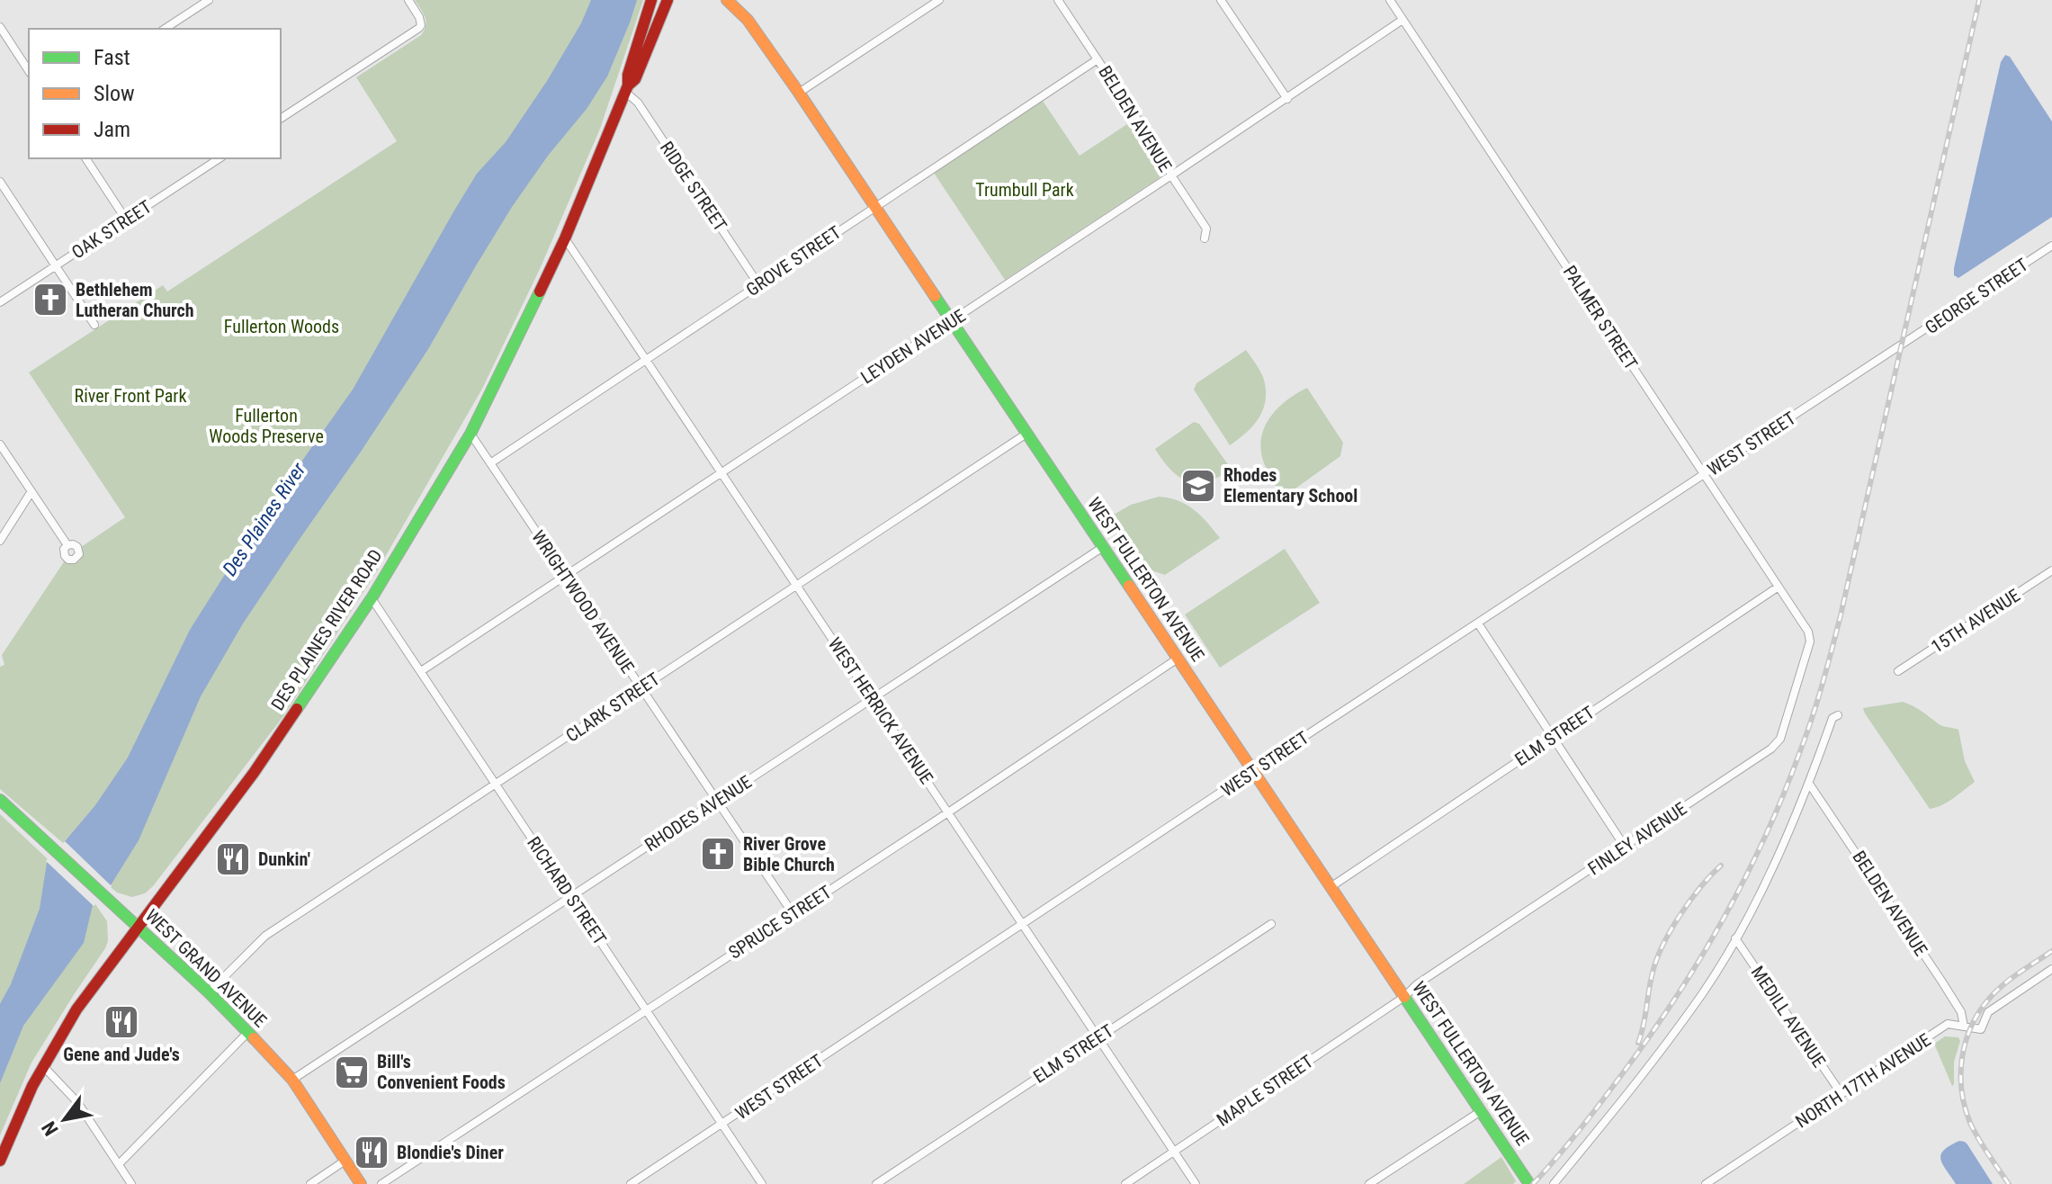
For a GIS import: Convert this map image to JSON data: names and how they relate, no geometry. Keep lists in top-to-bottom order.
{
  "streets": {
    "main road": ["WEST FULLERTON AVENUE", "DES PLAINES RIVER ROAD", "WEST GRAND AVENUE"],
    "street": [
      "BELDEN AVENUE",
      "RIDGE STREET",
      "OAK STREET",
      "GROVE STREET",
      "GEORGE STREET",
      "PALMER STREET",
      "LEYDEN AVENUE",
      "WEST STREET",
      "WRIGHTWOOD AVENUE",
      "15TH AVENUE",
      "CLARK STREET",
      "WEST HERRICK AVENUE",
      "ELM STREET",
      "RHODES AVENUE",
      "FINLEY AVENUE",
      "RICHARD STREET",
      "SPRUCE STREET",
      "MEDILL AVENUE",
      "NORTH 17TH AVENUE",
      "MAPLE STREET"
    ]
  },
  "crossings": [
    ["BELDEN AVENUE", "GROVE STREET"],
    ["BELDEN AVENUE", "LEYDEN AVENUE"],
    ["BELDEN AVENUE", "NORTH 17TH AVENUE"],
    ["RIDGE STREET", "GROVE STREET"],
    ["RIDGE STREET", "DES PLAINES RIVER ROAD"],
    ["GROVE STREET", "WEST FULLERTON AVENUE"],
    ["GROVE STREET", "WRIGHTWOOD AVENUE"],
    ["GROVE STREET", "WEST HERRICK AVENUE"],
    ["GEORGE STREET", "WEST STREET"],
    ["PALMER STREET", "LEYDEN AVENUE"],
    ["PALMER STREET", "WEST STREET"],
    ["PALMER STREET", "ELM STREET"],
    ["PALMER STREET", "FINLEY AVENUE"],
    ["LEYDEN AVENUE", "WEST FULLERTON AVENUE"],
    ["LEYDEN AVENUE", "WRIGHTWOOD AVENUE"],
    ["LEYDEN AVENUE", "WEST HERRICK AVENUE"],
    ["LEYDEN AVENUE", "RICHARD STREET"],
    ["WEST STREET", "WEST FULLERTON AVENUE"],
    ["WEST STREET", "WEST HERRICK AVENUE"],
    ["WEST STREET", "RICHARD STREET"],
    ["WEST FULLERTON AVENUE", "CLARK STREET"],
    ["WEST FULLERTON AVENUE", "ELM STREET"],
    ["WEST FULLERTON AVENUE", "RHODES AVENUE"],
    ["WEST FULLERTON AVENUE", "FINLEY AVENUE"],
    ["WEST FULLERTON AVENUE", "SPRUCE STREET"],
    ["WEST FULLERTON AVENUE", "MAPLE STREET"],
    ["WRIGHTWOOD AVENUE", "DES PLAINES RIVER ROAD"],
    ["WRIGHTWOOD AVENUE", "CLARK STREET"],
    ["WRIGHTWOOD AVENUE", "RHODES AVENUE"],
    ["WRIGHTWOOD AVENUE", "SPRUCE STREET"],
    ["DES PLAINES RIVER ROAD", "WEST HERRICK AVENUE"],
    ["DES PLAINES RIVER ROAD", "RICHARD STREET"],
    ["DES PLAINES RIVER ROAD", "WEST GRAND AVENUE"],
    ["CLARK STREET", "WEST HERRICK AVENUE"],
    ["CLARK STREET", "RICHARD STREET"],
    ["CLARK STREET", "WEST GRAND AVENUE"],
    ["WEST HERRICK AVENUE", "ELM STREET"],
    ["WEST HERRICK AVENUE", "RHODES AVENUE"],
    ["WEST HERRICK AVENUE", "SPRUCE STREET"],
    ["WEST HERRICK AVENUE", "MAPLE STREET"],
    ["RHODES AVENUE", "RICHARD STREET"],
    ["RHODES AVENUE", "WEST GRAND AVENUE"],
    ["FINLEY AVENUE", "MAPLE STREET"],
    ["RICHARD STREET", "SPRUCE STREET"],
    ["MEDILL AVENUE", "NORTH 17TH AVENUE"]
  ],
  "water": ["Des Plaines River"],
  "parks": [
    "Trumbull Park",
    "Fullerton Woods",
    "River Front Park",
    "Fullerton Woods Preserve"
  ],
  "places": {
    "church": ["Bethlehem Lutheran Church", "River Grove Bible Church"],
    "school or university": ["Rhodes Elementary School"],
    "restaurant": ["Dunkin'", "Gene and Jude's", "Blondie's Diner"],
    "supermarket": ["Bill's Convenient Foods"]
  },
  "legend": ["Fast", "Slow", "Jam"],
  "north": "bottom left"
}
